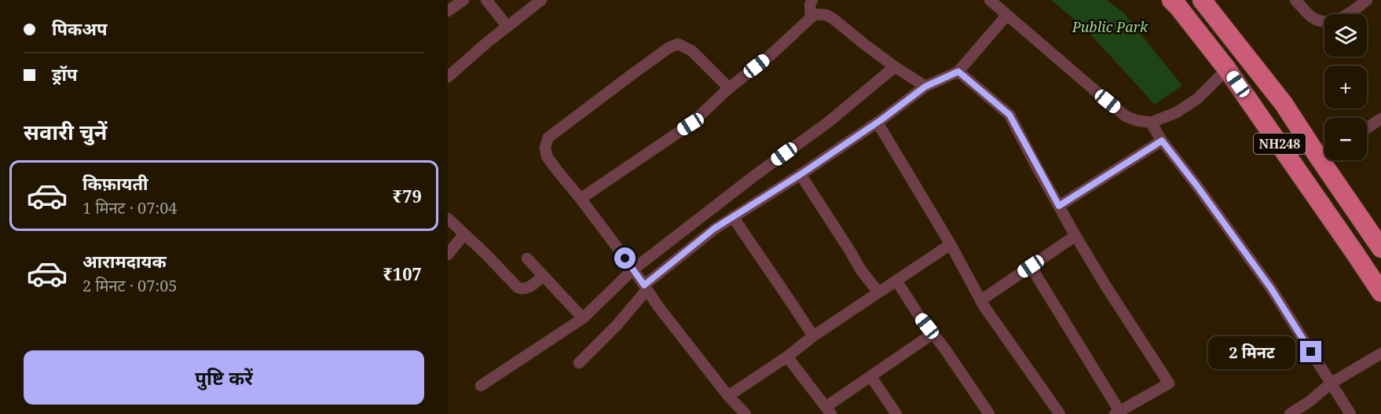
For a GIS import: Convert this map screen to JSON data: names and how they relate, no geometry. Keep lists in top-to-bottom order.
{
  "streets": {
    "highway": ["NH248"]
  },
  "parks": ["Public Park"],
  "page": {
    "banner": ["पिकअप", "ड्रॉप"],
    "map_buttons": ["+", "−"],
    "heading": "सवारी चुनें",
    "list": [
      {
        "name": "किफ़ायती",
        "note": "1 मिनट · 07:04",
        "value": "₹79"
      },
      {
        "name": "आरामदायक",
        "note": "2 मिनट · 07:05",
        "value": "₹107"
      }
    ],
    "bubble": "2 मिनट",
    "buttons": "पुष्टि करें"
  }
}
